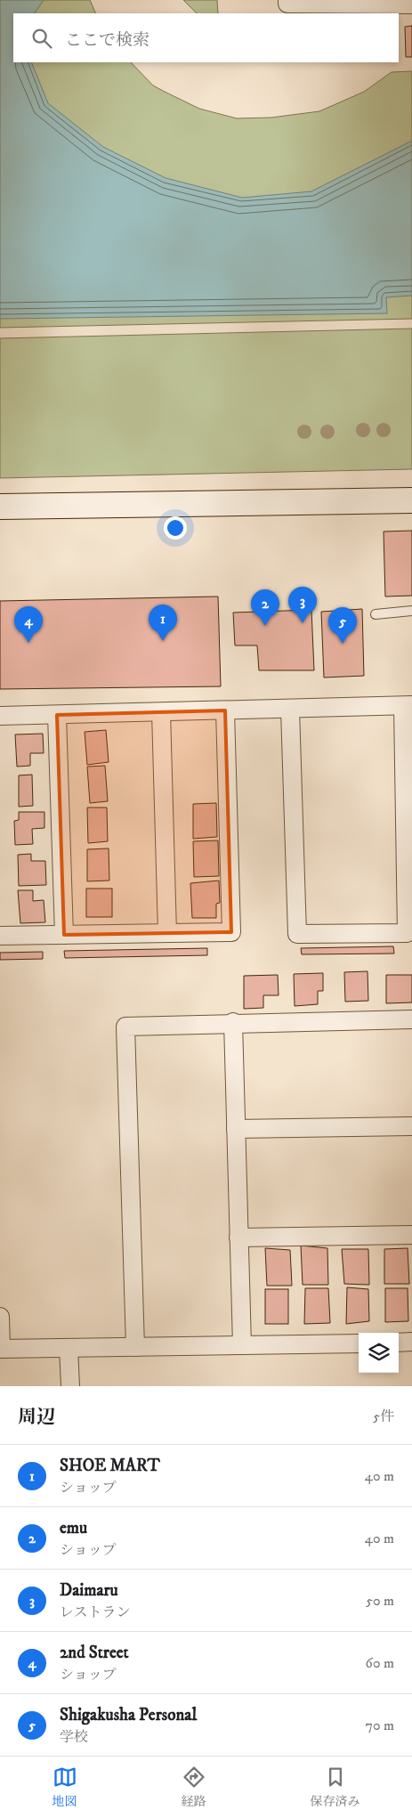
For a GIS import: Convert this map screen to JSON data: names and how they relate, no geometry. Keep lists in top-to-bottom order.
{
  "page": {
    "search": "ここで検索",
    "pins": [
      "3",
      "2",
      "1",
      "4",
      "5"
    ],
    "heading": ["周辺", "5件"],
    "list": [
      {
        "mark": "1",
        "name": "SHOE MART",
        "note": "ショップ",
        "value": "40 m"
      },
      {
        "mark": "2",
        "name": "emu",
        "note": "ショップ",
        "value": "40 m"
      },
      {
        "mark": "3",
        "name": "Daimaru",
        "note": "レストラン",
        "value": "50 m"
      },
      {
        "mark": "4",
        "name": "2nd Street",
        "note": "ショップ",
        "value": "60 m"
      },
      {
        "mark": "5",
        "name": "Shigakusha Personal",
        "note": "学校",
        "value": "70 m"
      }
    ],
    "nav": ["地図", "経路", "保存済み"]
  }
}
